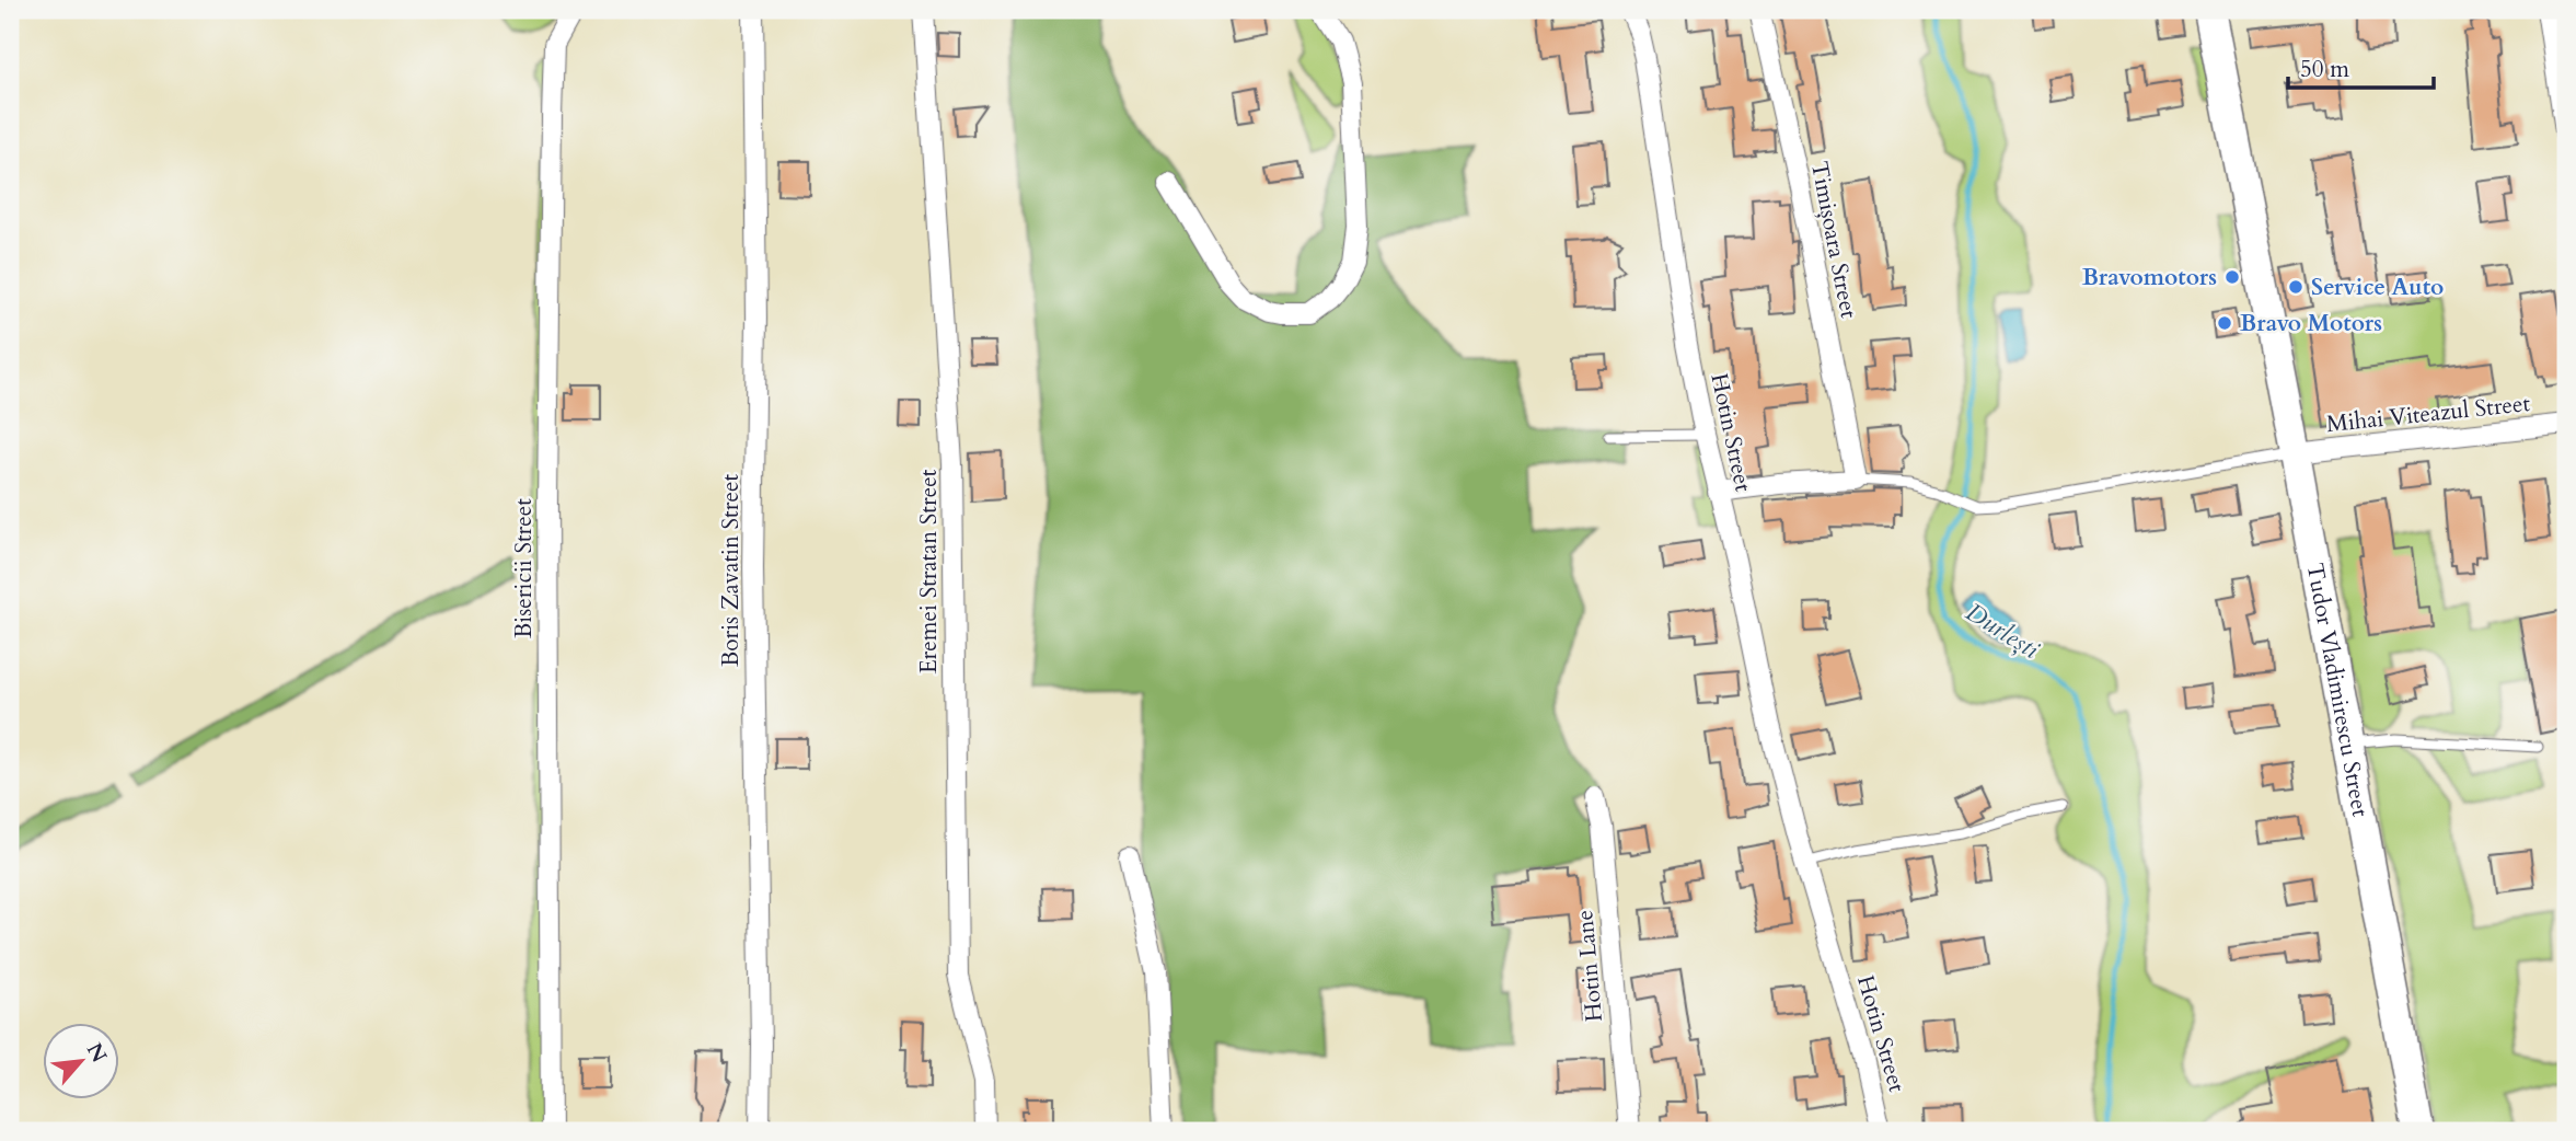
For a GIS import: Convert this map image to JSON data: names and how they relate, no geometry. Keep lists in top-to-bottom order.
{
  "streets": {
    "main road": ["Tudor Vladimirescu Street"],
    "street": [
      "Timișoara Street",
      "Mihai Viteazul Street",
      "Hotin Street",
      "Bisericii Street",
      "Boris Zavatin Street",
      "Eremei Stratan Street",
      "Hotin Lane"
    ]
  },
  "crossings": [
    ["Mihai Viteazul Street", "Tudor Vladimirescu Street"]
  ],
  "water": ["Durlești"],
  "places": ["Bravomotors", "Service Auto", "Bravo Motors"],
  "scale_bar": "50 m",
  "north": "top right"
}
